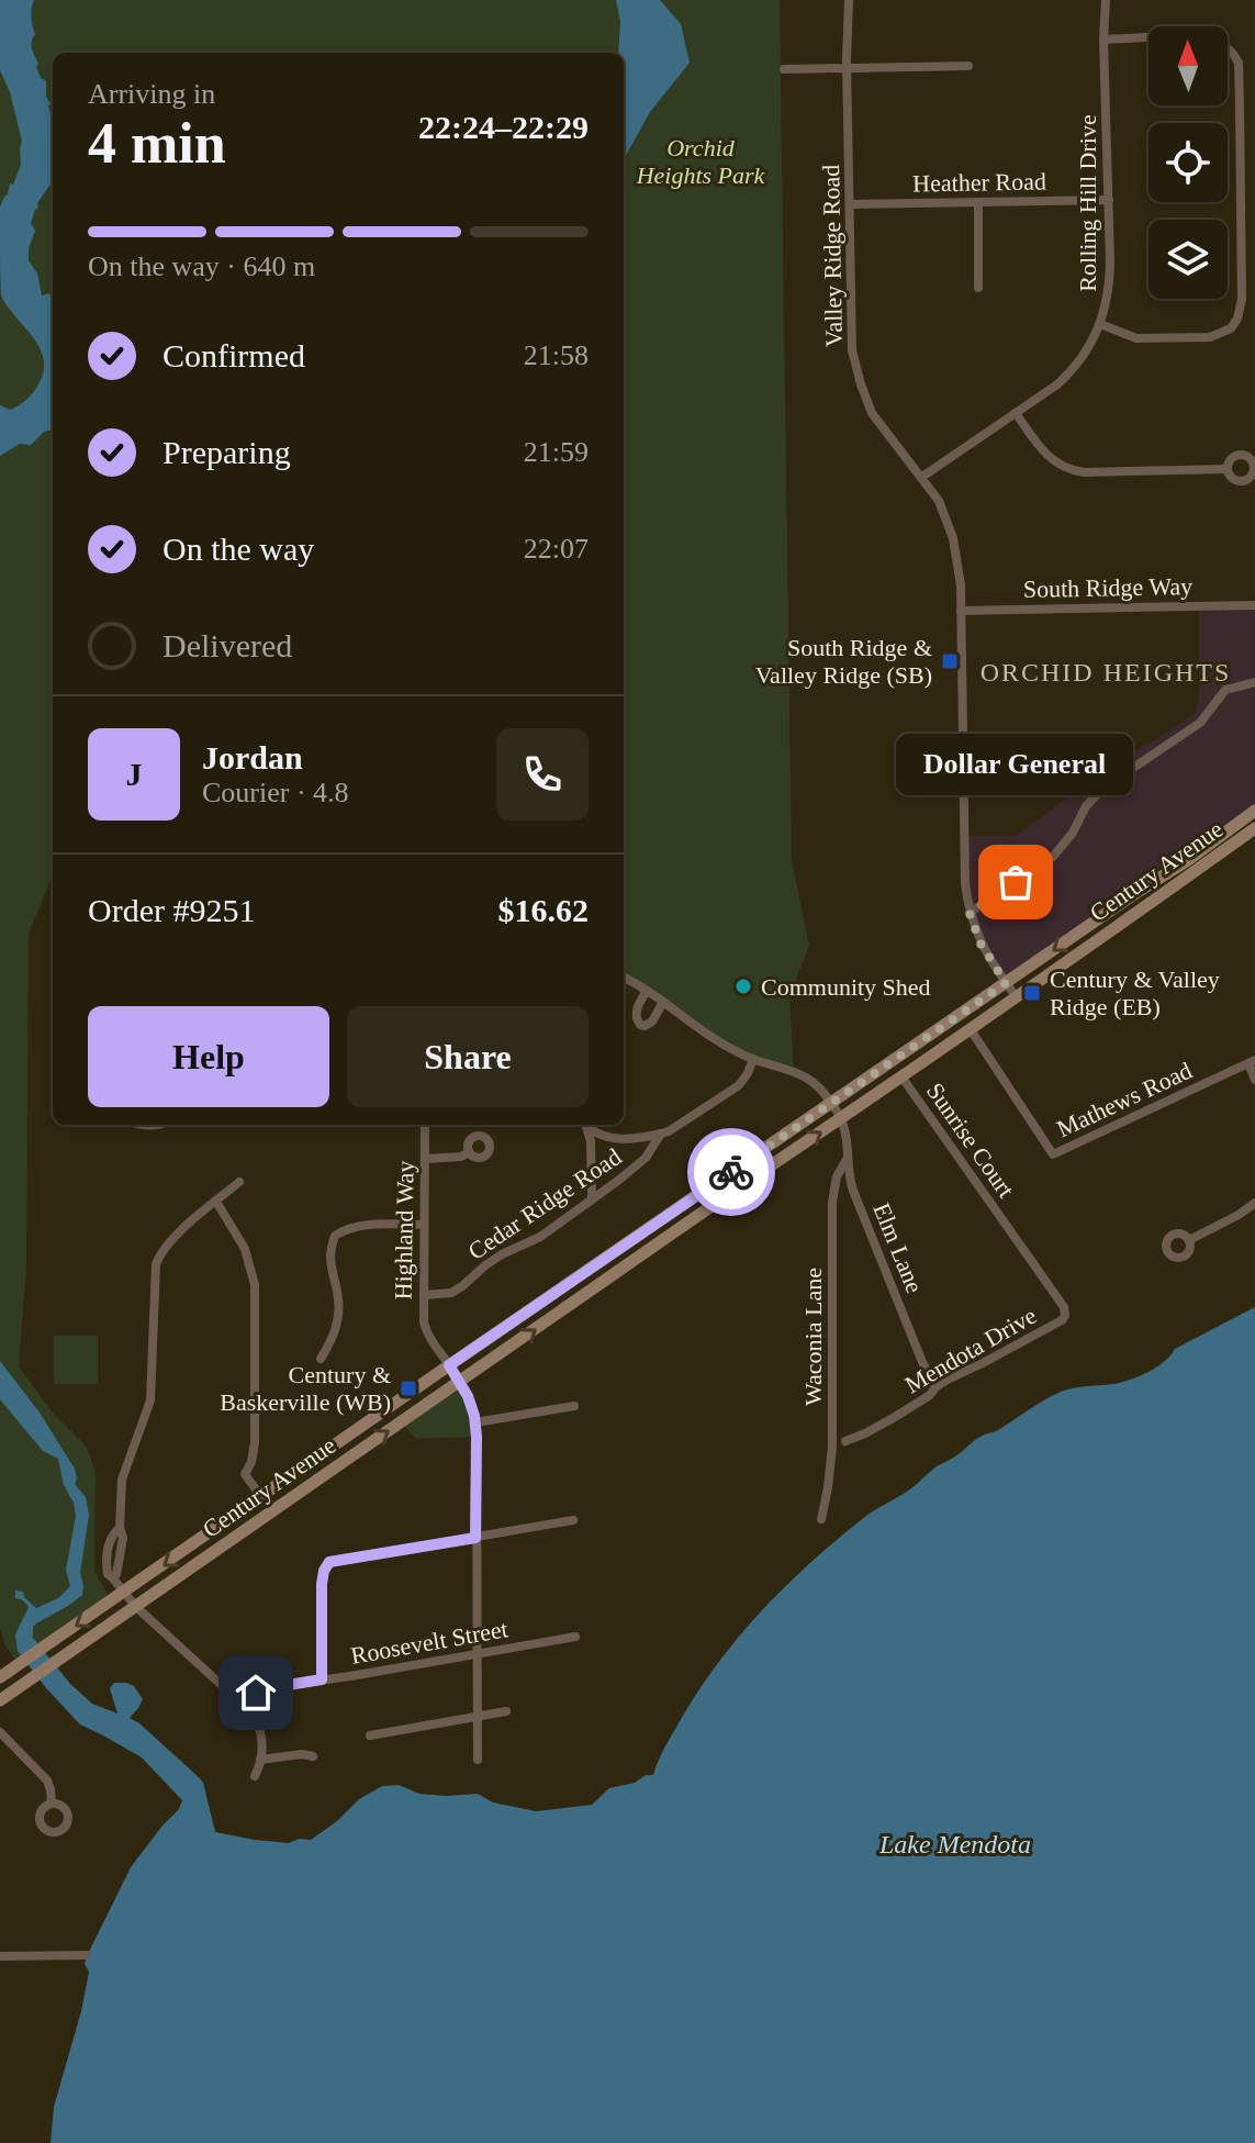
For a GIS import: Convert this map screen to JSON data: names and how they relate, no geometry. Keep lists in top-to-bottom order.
{
  "streets": {
    "main road": ["Century Avenue"],
    "street": [
      "Heather Road",
      "Rolling Hill Drive",
      "Valley Ridge Road",
      "South Ridge Way",
      "Mathews Road",
      "Sunrise Court",
      "Cedar Ridge Road",
      "Highland Way",
      "Elm Lane",
      "Waconia Lane",
      "Mendota Drive",
      "Roosevelt Street"
    ]
  },
  "crossings": [
    ["Heather Road", "Rolling Hill Drive"],
    ["Heather Road", "Valley Ridge Road"],
    ["Rolling Hill Drive", "Valley Ridge Road"],
    ["Valley Ridge Road", "South Ridge Way"],
    ["Valley Ridge Road", "Century Avenue"],
    ["Century Avenue", "Mathews Road"],
    ["Century Avenue", "Sunrise Court"],
    ["Century Avenue", "Highland Way"],
    ["Century Avenue", "Elm Lane"],
    ["Sunrise Court", "Mendota Drive"],
    ["Cedar Ridge Road", "Highland Way"],
    ["Elm Lane", "Waconia Lane"],
    ["Elm Lane", "Mendota Drive"]
  ],
  "districts": ["ORCHID HEIGHTS"],
  "water": ["Lake Mendota"],
  "parks": ["Orchid Heights Park"],
  "places": {
    "transit": ["South Ridge & Valley Ridge (SB)", "Century & Valley Ridge (EB)", "Century & Baskerville (WB)"],
    "other": ["Dollar General", "Community Shed"]
  },
  "north": "top",
  "page": {
    "heading": ["4 min", "Arriving in", "22:24–22:29"],
    "panel": [
      "Jordan",
      "Courier · 4.8",
      "Order #9251",
      "$16.62"
    ],
    "bar": "On the way · 640 m",
    "list": [
      ["Confirmed", "21:58"],
      ["Preparing", "21:59"],
      ["On the way", "22:07"],
      "Delivered"
    ],
    "round": "J",
    "bubble": "Dollar General",
    "buttons": ["Help", "Share"]
  }
}
